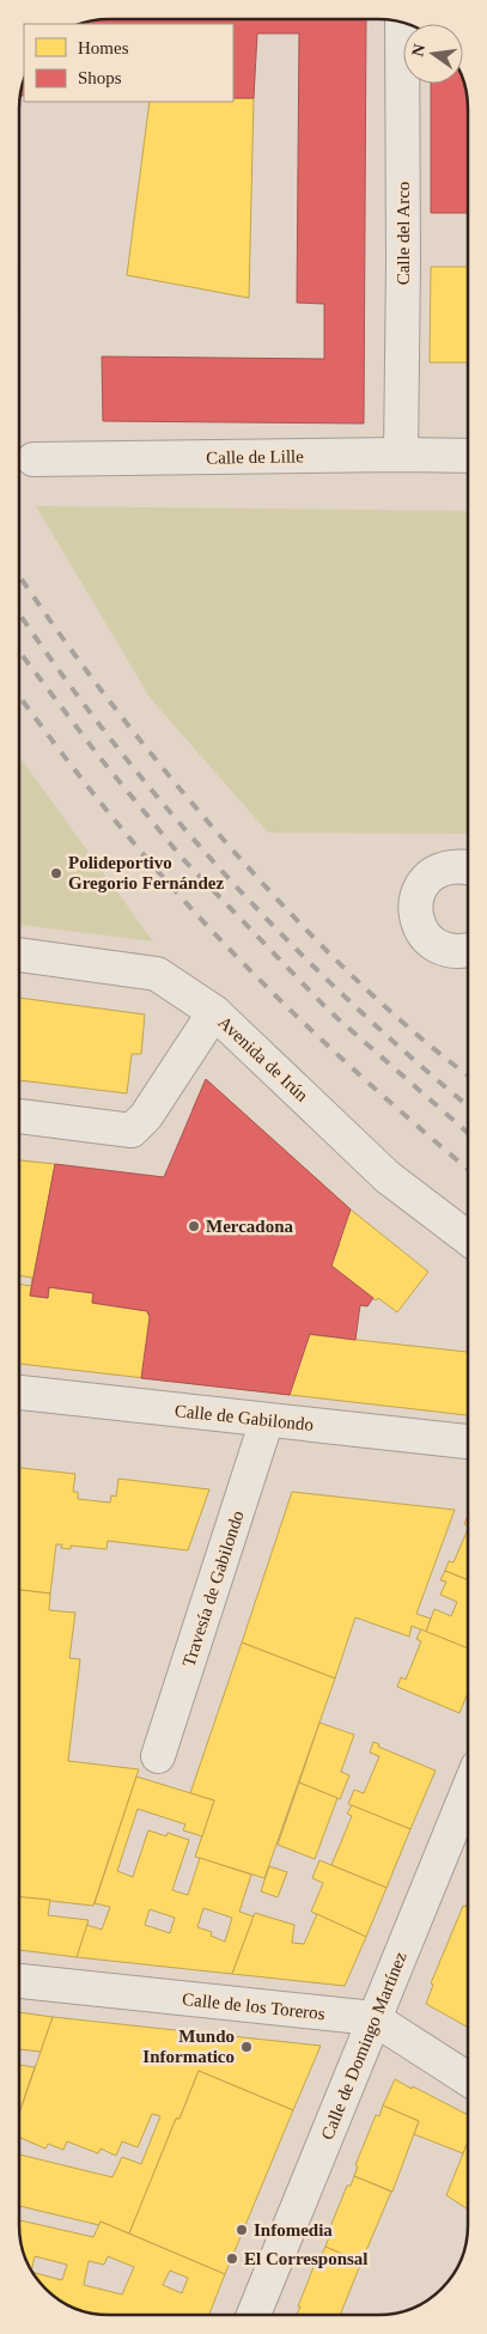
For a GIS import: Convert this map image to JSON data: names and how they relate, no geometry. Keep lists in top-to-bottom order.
{
  "streets": {
    "street": [
      "Calle del Arco",
      "Calle de Lille",
      "Avenida de Irún",
      "Calle de Gabilondo",
      "Travesía de Gabilondo",
      "Calle de los Toreros",
      "Calle de Domingo Martínez"
    ]
  },
  "crossings": [
    ["Calle del Arco", "Calle de Lille"],
    ["Calle de Gabilondo", "Travesía de Gabilondo"],
    ["Calle de los Toreros", "Calle de Domingo Martínez"]
  ],
  "places": [
    "Polideportivo Gregorio Fernández",
    "Mercadona",
    "Mundo Informatico",
    "Infomedia",
    "El Corresponsal"
  ],
  "legend": ["Homes", "Shops"],
  "north": "left"
}
